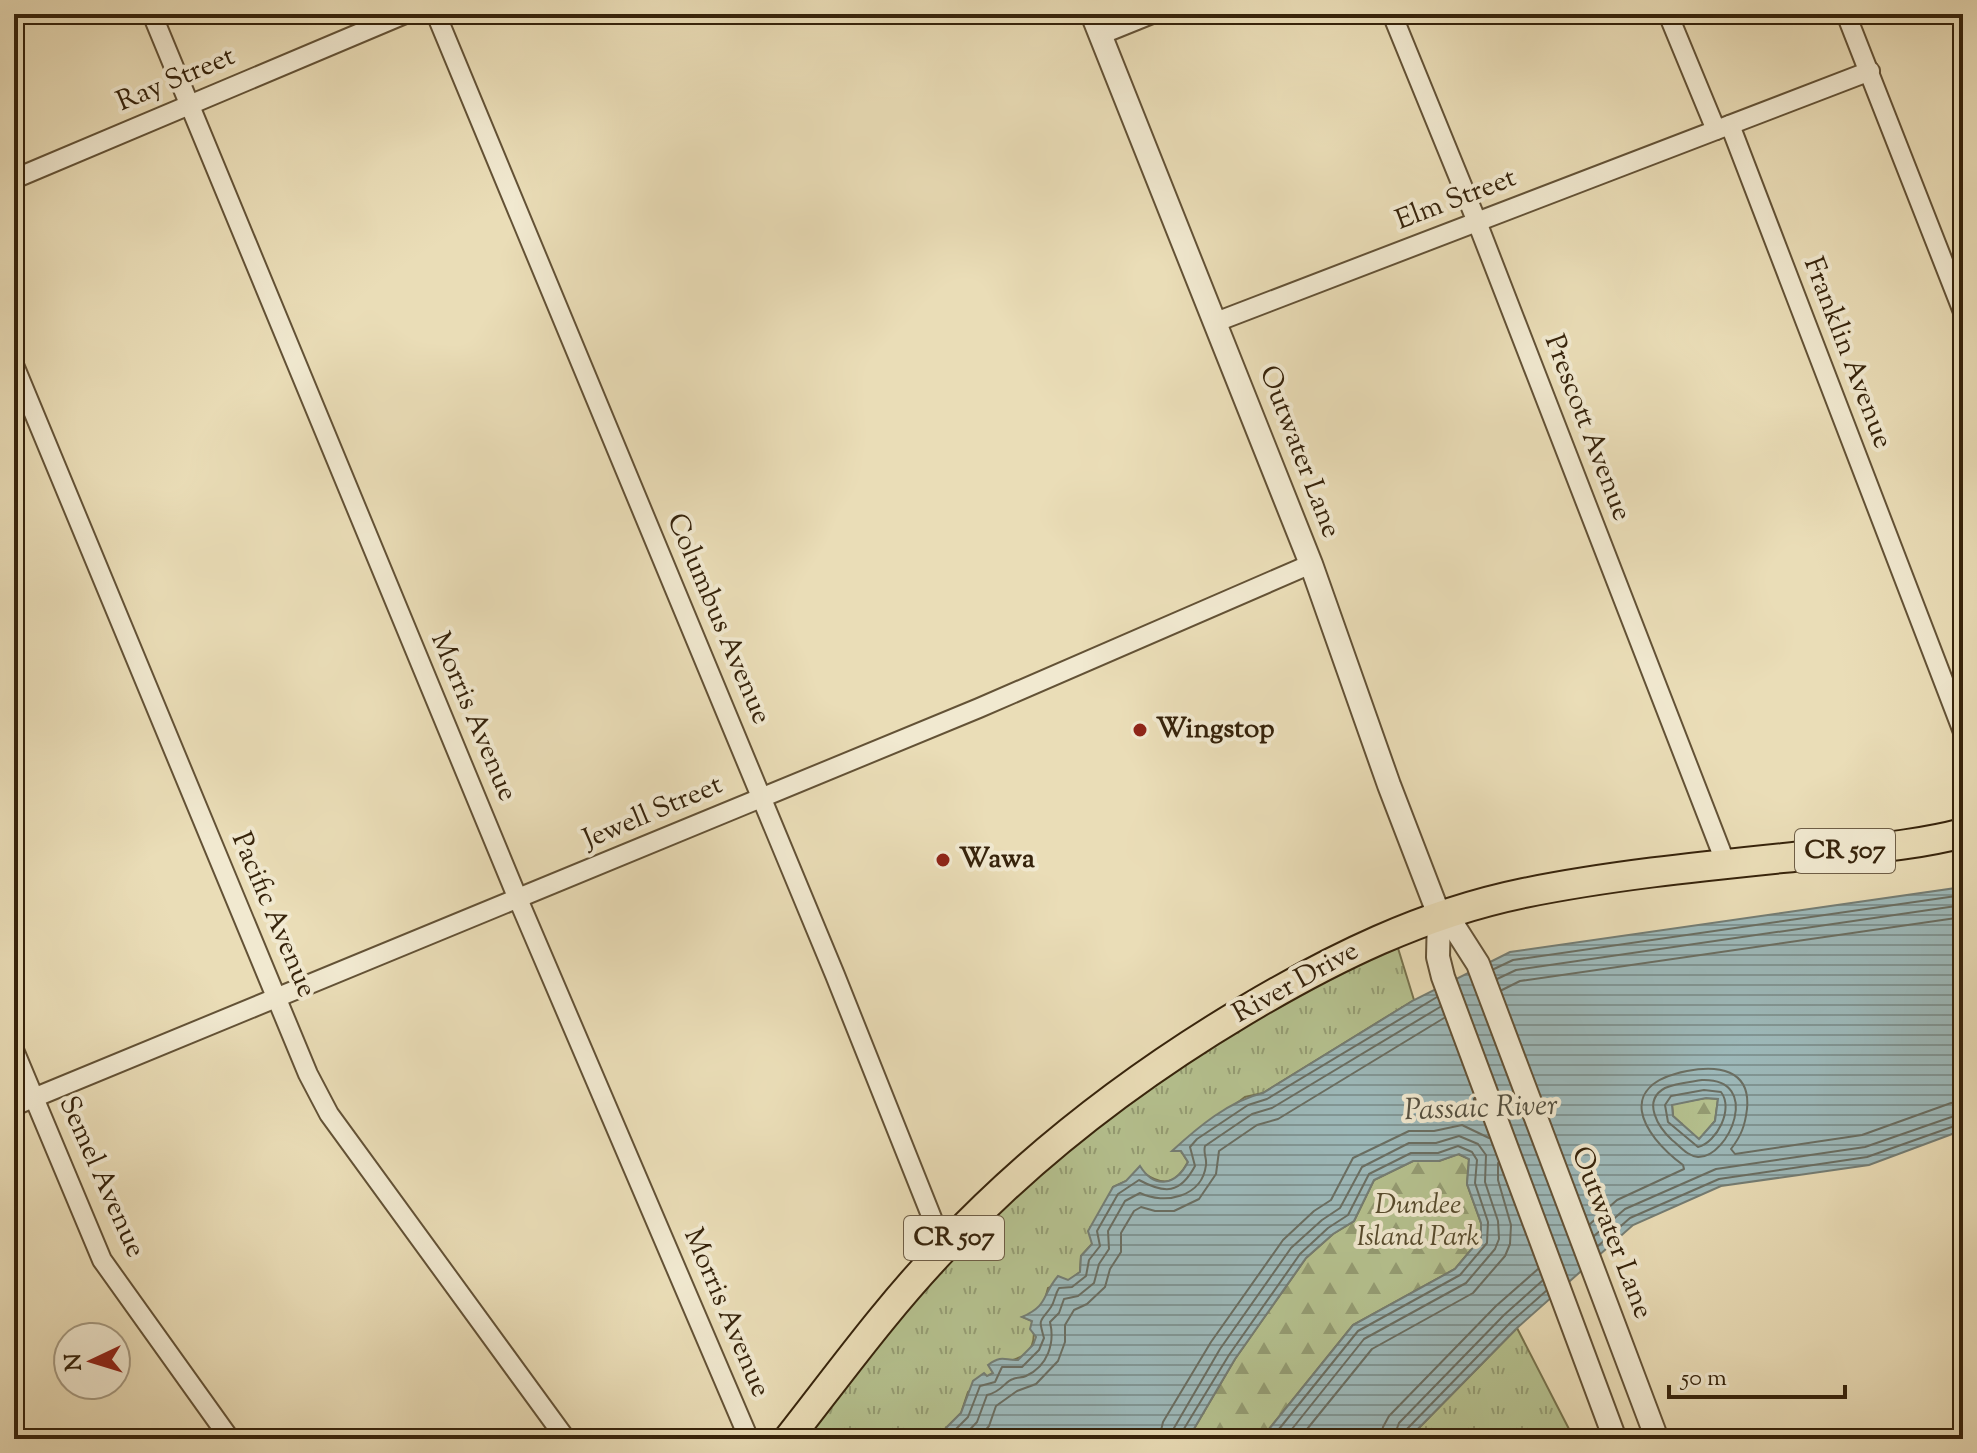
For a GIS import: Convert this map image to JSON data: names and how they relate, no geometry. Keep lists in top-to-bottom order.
{
  "streets": {
    "main road": ["CR 507", "River Drive"],
    "street": [
      "Ray Street",
      "Elm Street",
      "Franklin Avenue",
      "Prescott Avenue",
      "Outwater Lane",
      "Columbus Avenue",
      "Morris Avenue",
      "Jewell Street",
      "Pacific Avenue",
      "Semel Avenue"
    ]
  },
  "crossings": [
    ["Ray Street", "Morris Avenue"],
    ["Elm Street", "Franklin Avenue"],
    ["Elm Street", "Prescott Avenue"],
    ["Elm Street", "Outwater Lane"],
    ["Prescott Avenue", "River Drive"],
    ["Outwater Lane", "Jewell Street"],
    ["Outwater Lane", "River Drive"],
    ["Columbus Avenue", "Jewell Street"],
    ["Columbus Avenue", "River Drive"],
    ["Morris Avenue", "Jewell Street"],
    ["Jewell Street", "Pacific Avenue"],
    ["Jewell Street", "Semel Avenue"]
  ],
  "water": ["Passaic River"],
  "parks": ["Dundee Island Park"],
  "places": ["Wingstop", "Wawa"],
  "scale_bar": "50 m",
  "north": "left"
}
